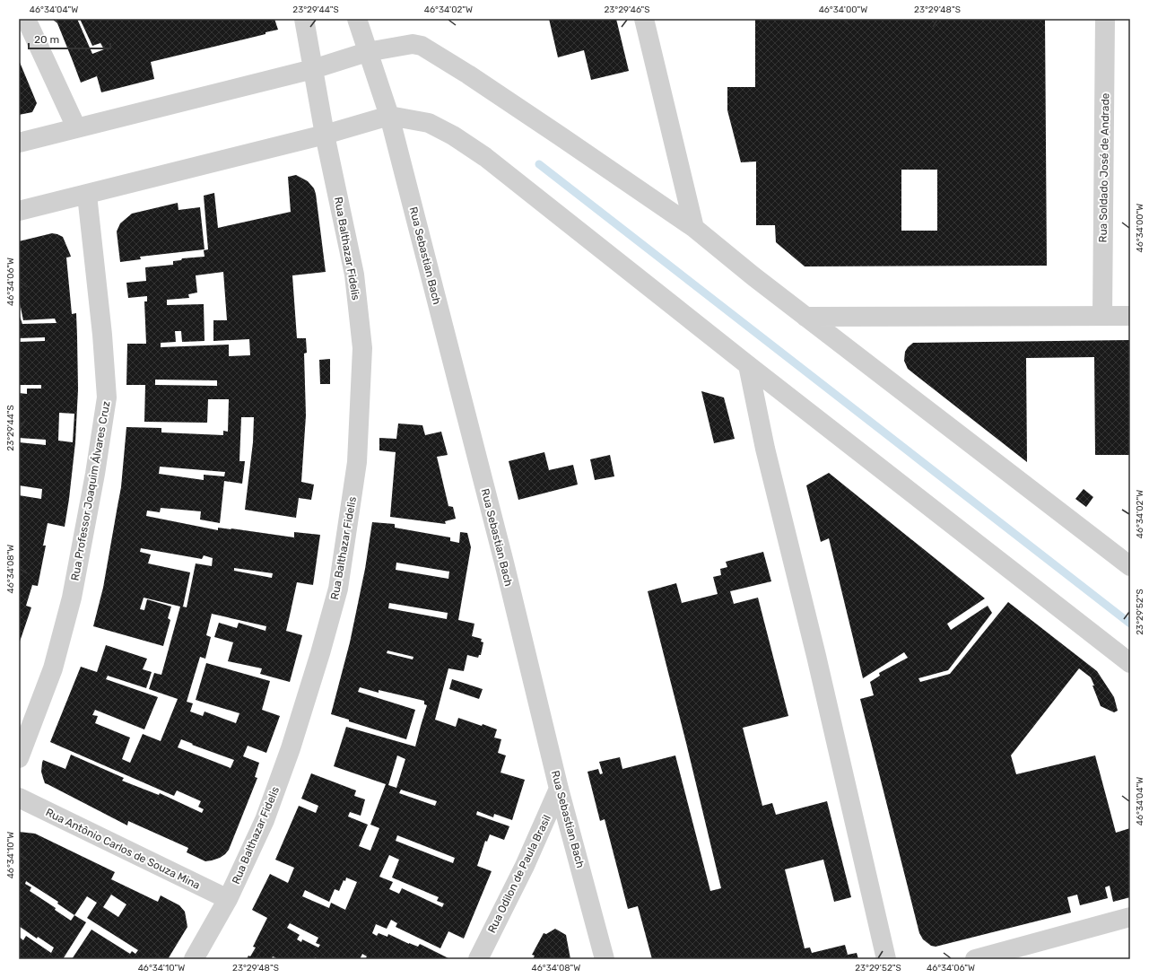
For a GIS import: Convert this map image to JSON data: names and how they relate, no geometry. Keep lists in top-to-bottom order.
{
  "streets": {
    "street": [
      "Rua Soldado José de Andrade",
      "Rua Balthazar Fidelis",
      "Rua Sebastian Bach",
      "Rua Professor Joaquim Álvares Cruz",
      "Rua Antônio Carlos de Souza Mina",
      "Rua Odilon de Paula Brasil"
    ]
  },
  "crossings": [
    ["Rua Balthazar Fidelis", "Rua Antônio Carlos de Souza Mina"],
    ["Rua Sebastian Bach", "Rua Odilon de Paula Brasil"]
  ],
  "scale_bar": "20 m",
  "coordinates": [
    "46°34'04\"W",
    "23°29'44\"S",
    "46°34'02\"W",
    "23°29'46\"S",
    "46°34'00\"W",
    "23°29'48\"S",
    "46°34'06\"W",
    "46°34'08\"W",
    "23°29'52\"S",
    "46°34'10\"W"
  ]
}
